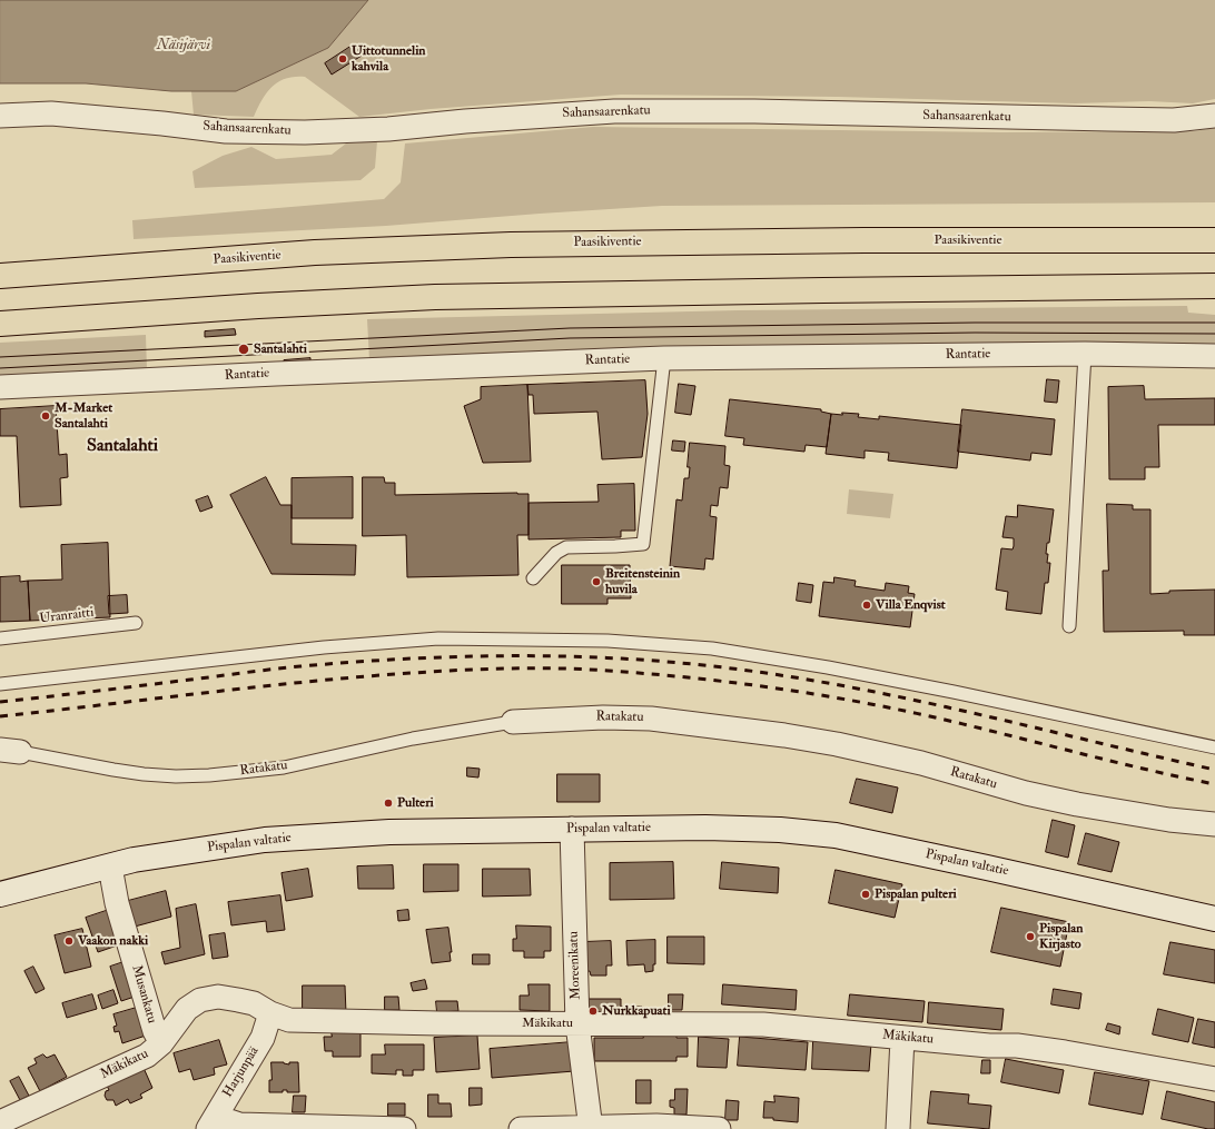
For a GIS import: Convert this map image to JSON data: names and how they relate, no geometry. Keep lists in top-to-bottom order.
{
  "streets": {
    "highway": ["Paasikiventie"],
    "main road": ["Pispalan valtatie"],
    "street": [
      "Sahansaarenkatu",
      "Rantatie",
      "Ratakatu",
      "Moreenikatu",
      "Musankatu",
      "Mäkikatu",
      "Harjunpää"
    ],
    "lane": ["Uranraitti"]
  },
  "crossings": [
    ["Pispalan valtatie", "Moreenikatu"],
    ["Pispalan valtatie", "Musankatu"],
    ["Moreenikatu", "Mäkikatu"],
    ["Musankatu", "Mäkikatu"],
    ["Mäkikatu", "Harjunpää"]
  ],
  "districts": ["Santalahti"],
  "water": ["Näsijärvi"],
  "places": [
    "Uittotunnelin kahvila",
    "Santalahti",
    "M-Market Santalahti",
    "Breitensteinin huvila",
    "Villa Enqvist",
    "Pulteri",
    "Pispalan pulteri",
    "Pispalan Kirjasto",
    "Vaakon nakki",
    "Nurkkapuati"
  ]
}
